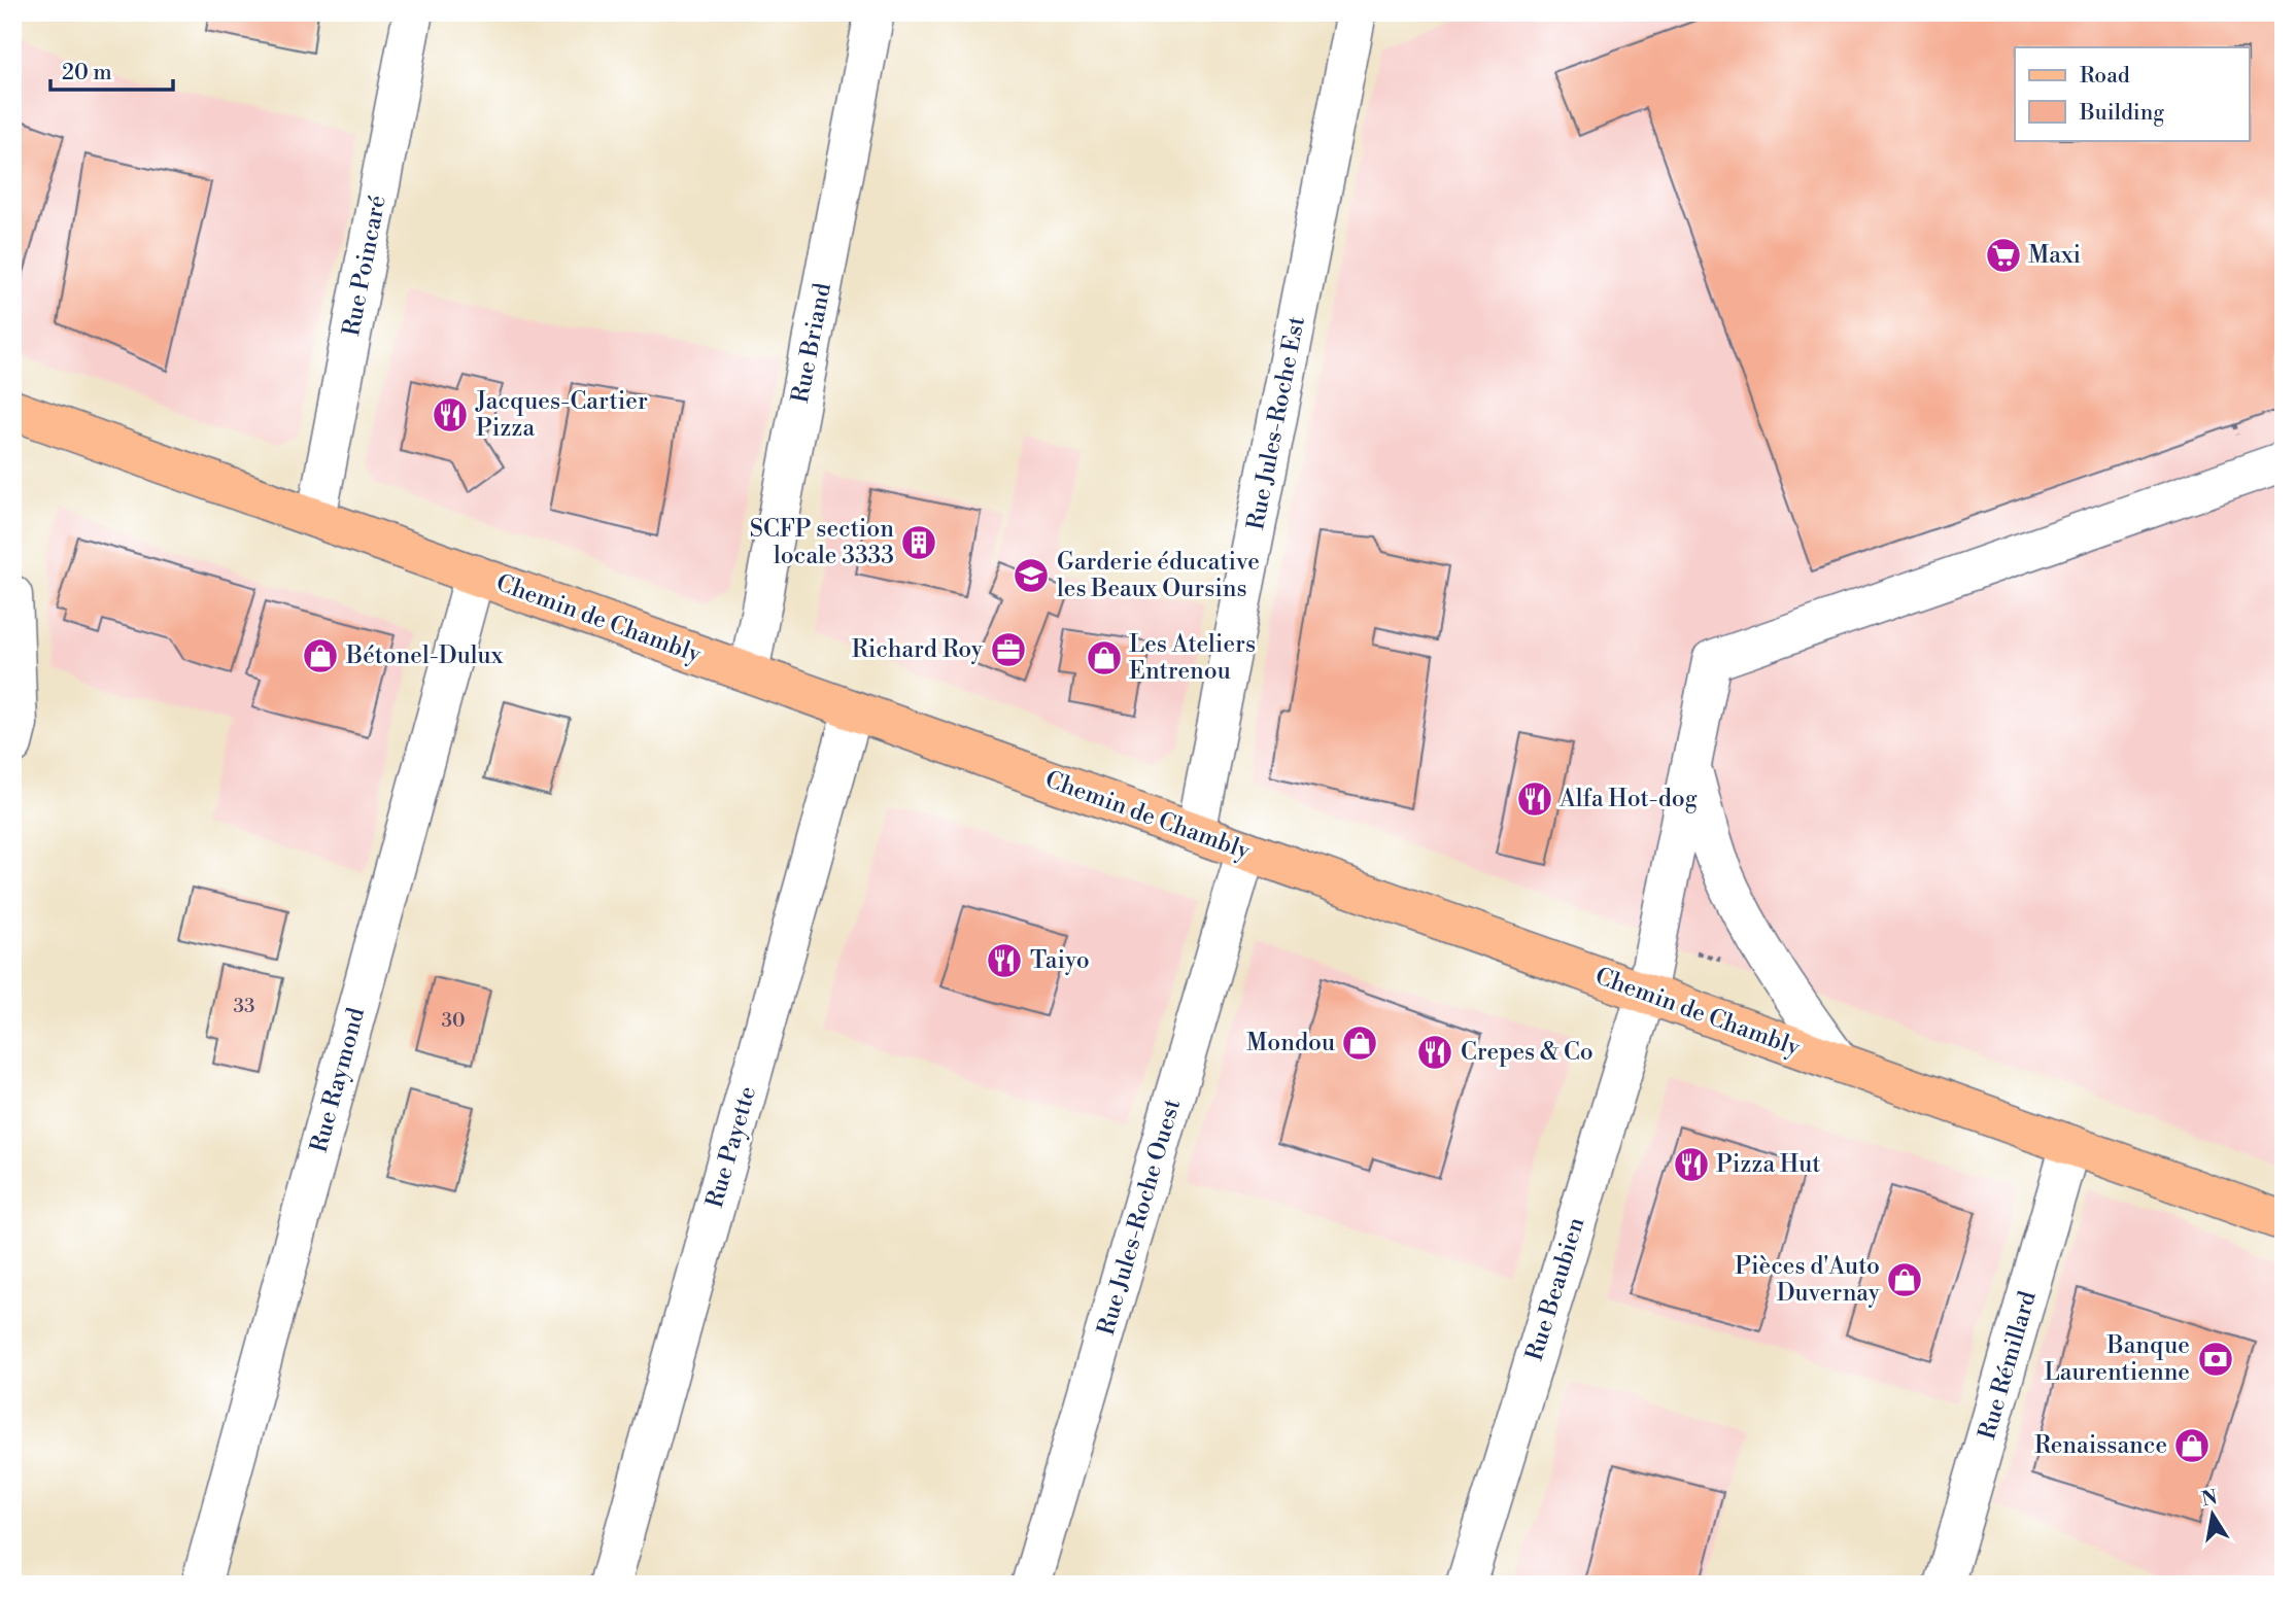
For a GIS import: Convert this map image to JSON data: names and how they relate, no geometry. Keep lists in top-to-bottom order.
{
  "streets": {
    "main road": ["Chemin de Chambly"],
    "street": [
      "Rue Poincaré",
      "Rue Briand",
      "Rue Jules-Roche Est",
      "Rue Raymond",
      "Rue Payette",
      "Rue Jules-Roche Ouest",
      "Rue Beaubien",
      "Rue Rémillard"
    ]
  },
  "crossings": [
    ["Rue Poincaré", "Chemin de Chambly"],
    ["Rue Briand", "Chemin de Chambly"],
    ["Rue Jules-Roche Est", "Chemin de Chambly"],
    ["Chemin de Chambly", "Rue Raymond"],
    ["Chemin de Chambly", "Rue Payette"],
    ["Chemin de Chambly", "Rue Jules-Roche Ouest"],
    ["Chemin de Chambly", "Rue Beaubien"],
    ["Chemin de Chambly", "Rue Rémillard"]
  ],
  "places": {
    "supermarket": ["Maxi"],
    "restaurant": [
      "Jacques-Cartier Pizza",
      "Alfa Hot-dog",
      "Taiyo",
      "Crepes & Co",
      "Pizza Hut"
    ],
    "building": ["SCFP section locale 3333"],
    "school or university": ["Garderie éducative les Beaux Oursins"],
    "office": ["Richard Roy"],
    "shop": [
      "Bétonel-Dulux",
      "Les Ateliers Entrenou",
      "Mondou",
      "Pièces d'Auto Duvernay",
      "Renaissance"
    ],
    "bank": ["Banque Laurentienne"]
  },
  "house_numbers": ["33", "30"],
  "legend": ["Road", "Building"],
  "scale_bar": "20 m",
  "north": "top"
}
